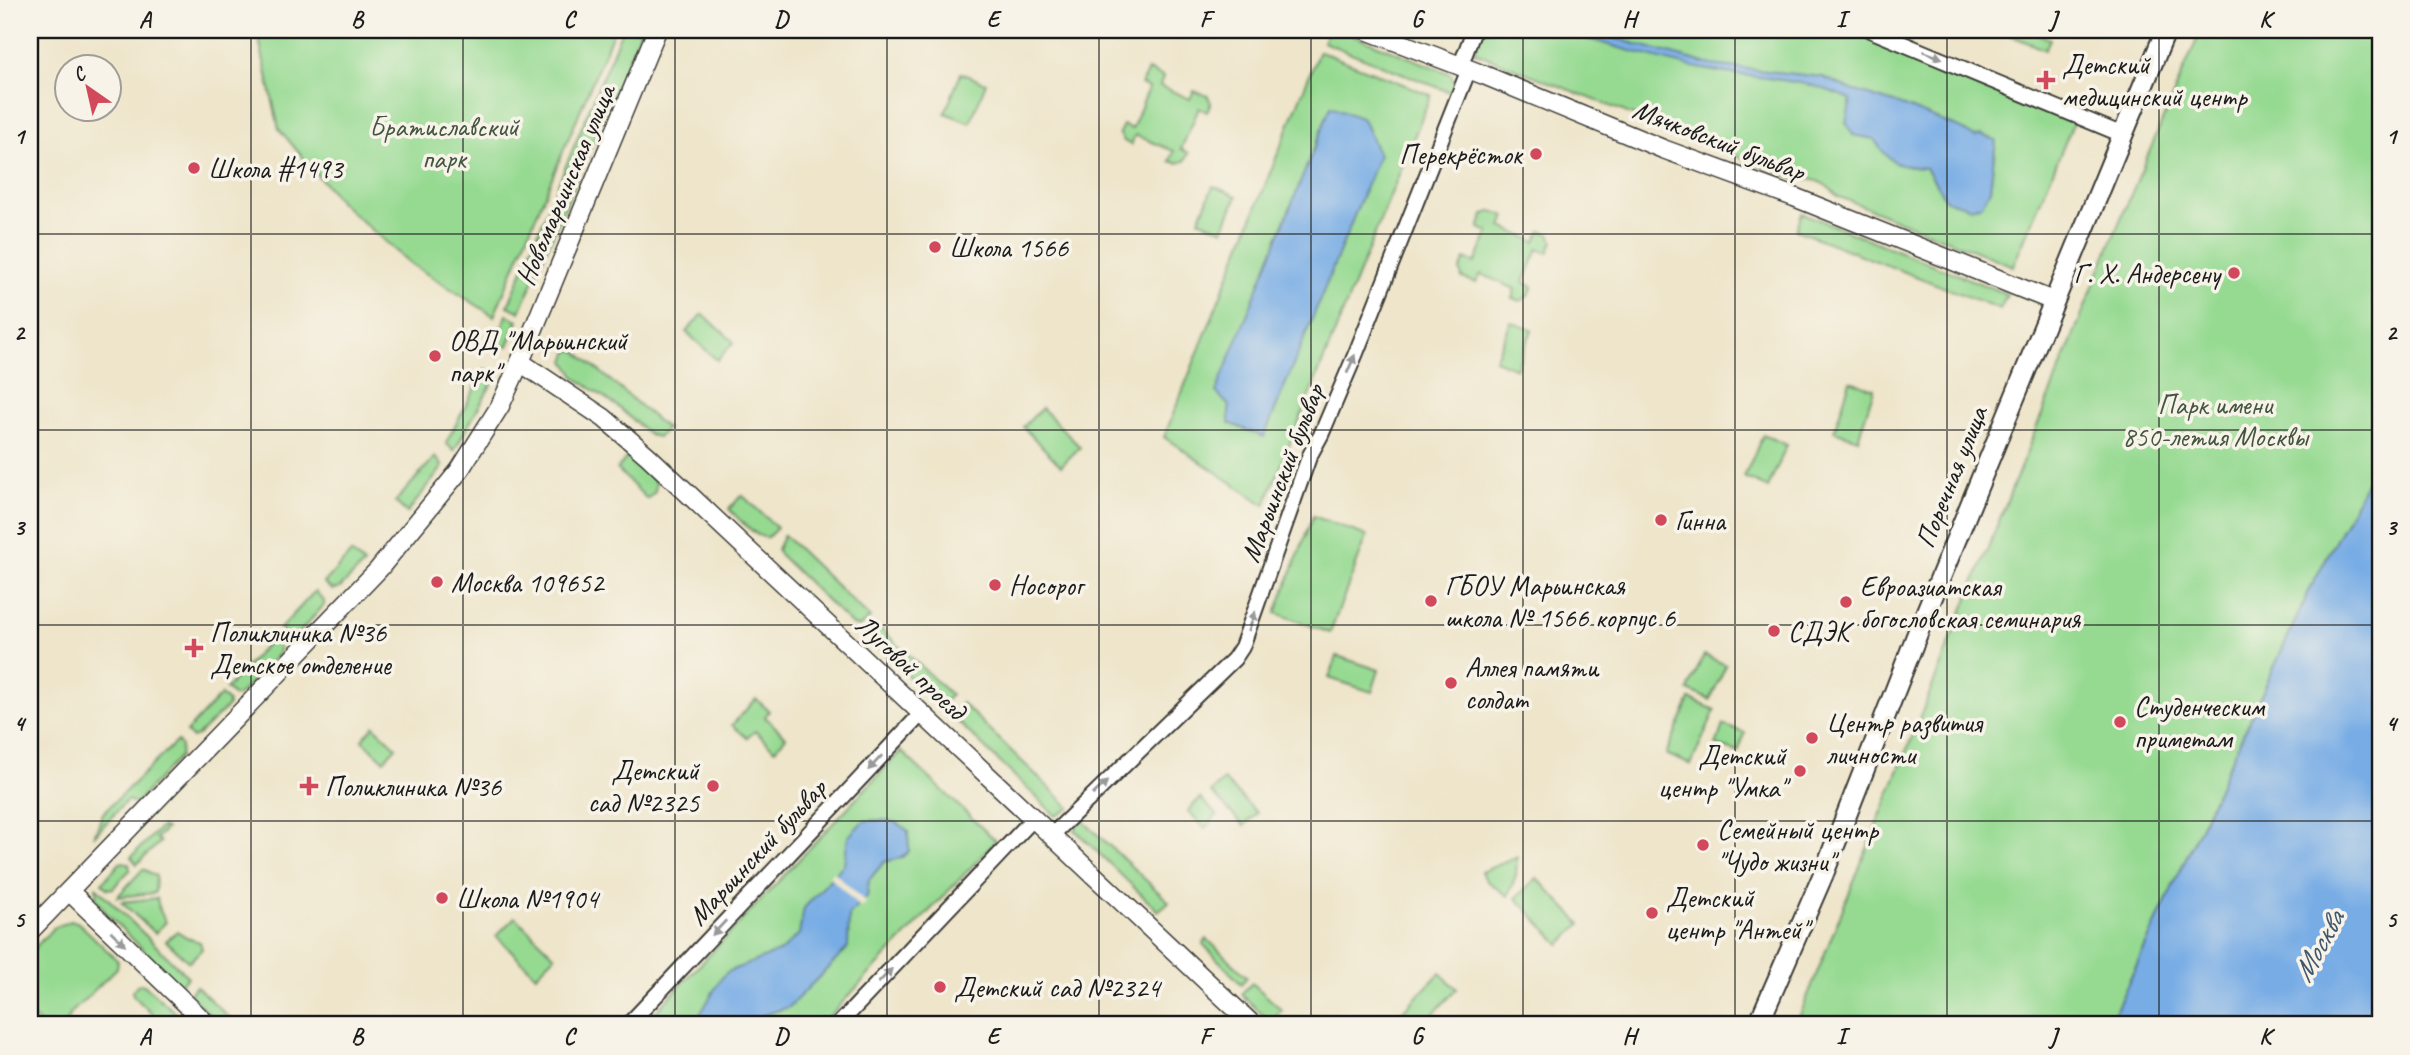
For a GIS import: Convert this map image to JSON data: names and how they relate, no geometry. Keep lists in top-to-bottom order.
{
  "streets": {
    "main road": ["Поречная улица"],
    "street": [
      "Мячковский бульвар",
      "Новомарьинская улица",
      "Марьинский бульвар",
      "Луговой проезд"
    ]
  },
  "crossings": [
    ["Мячковский бульвар", "Марьинский бульвар"],
    ["Мячковский бульвар", "Поречная улица"],
    ["Новомарьинская улица", "Луговой проезд"],
    ["Марьинский бульвар", "Луговой проезд"]
  ],
  "water": ["Москва"],
  "parks": ["Братиславский парк", "Парк имени 850-летия Москвы"],
  "places": {
    "health": ["Детский медицинский центр", "Поликлиника №36 Детское отделение", "Поликлиника №36"],
    "other": [
      "Перекрёсток",
      "Школа #1493",
      "Школа 1566",
      "Г. Х. Андерсену",
      "ОВД \"Марьинский парк\"",
      "Гинна",
      "Москва 109652",
      "Носорог",
      "ГБОУ Марьинская школа № 1566 корпус 6",
      "Евроазиатская богословская семинария",
      "СДЭК",
      "Аллея памяти солдат",
      "Студенческим приметам",
      "Центр развития личности",
      "Детский центр \"Умка\"",
      "Детский сад №2325",
      "Семейный центр \"Чудо жизни\"",
      "Школа №1904",
      "Детский центр \"Антей\"",
      "Детский сад №2324"
    ]
  },
  "north": "top left",
  "grid": {
    "columns": [
      "A",
      "B",
      "C",
      "D",
      "E",
      "F",
      "G",
      "H",
      "I",
      "J",
      "K"
    ],
    "rows": [
      "1",
      "2",
      "3",
      "4",
      "5"
    ]
  }
}
